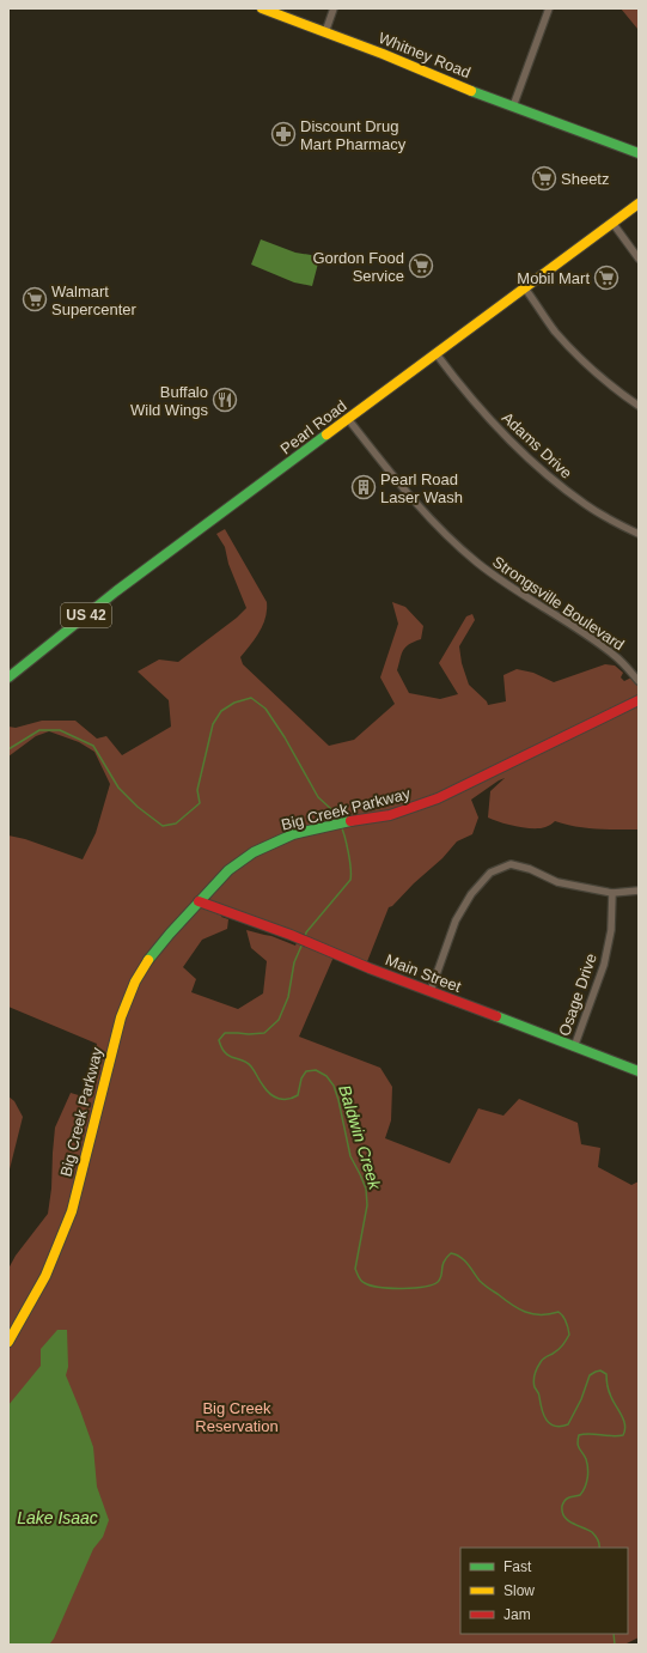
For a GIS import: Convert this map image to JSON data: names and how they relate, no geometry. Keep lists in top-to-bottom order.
{
  "streets": {
    "street": [
      "Whitney Road",
      "Pearl Road",
      "Adams Drive",
      "Strongsville Boulevard",
      "US 42",
      "Big Creek Parkway",
      "Main Street",
      "Osage Drive"
    ]
  },
  "crossings": [
    ["Pearl Road", "Adams Drive"],
    ["Pearl Road", "Strongsville Boulevard"],
    ["Big Creek Parkway", "Main Street"],
    ["Main Street", "Osage Drive"]
  ],
  "water": ["Baldwin Creek", "Lake Isaac"],
  "parks": ["Big Creek Reservation"],
  "places": {
    "pharmacy": ["Discount Drug Mart Pharmacy"],
    "supermarket": [
      "Sheetz",
      "Gordon Food Service",
      "Mobil Mart",
      "Walmart Supercenter"
    ],
    "restaurant": ["Buffalo Wild Wings"],
    "building": ["Pearl Road Laser Wash"]
  },
  "legend": ["Fast", "Slow", "Jam"]
}
